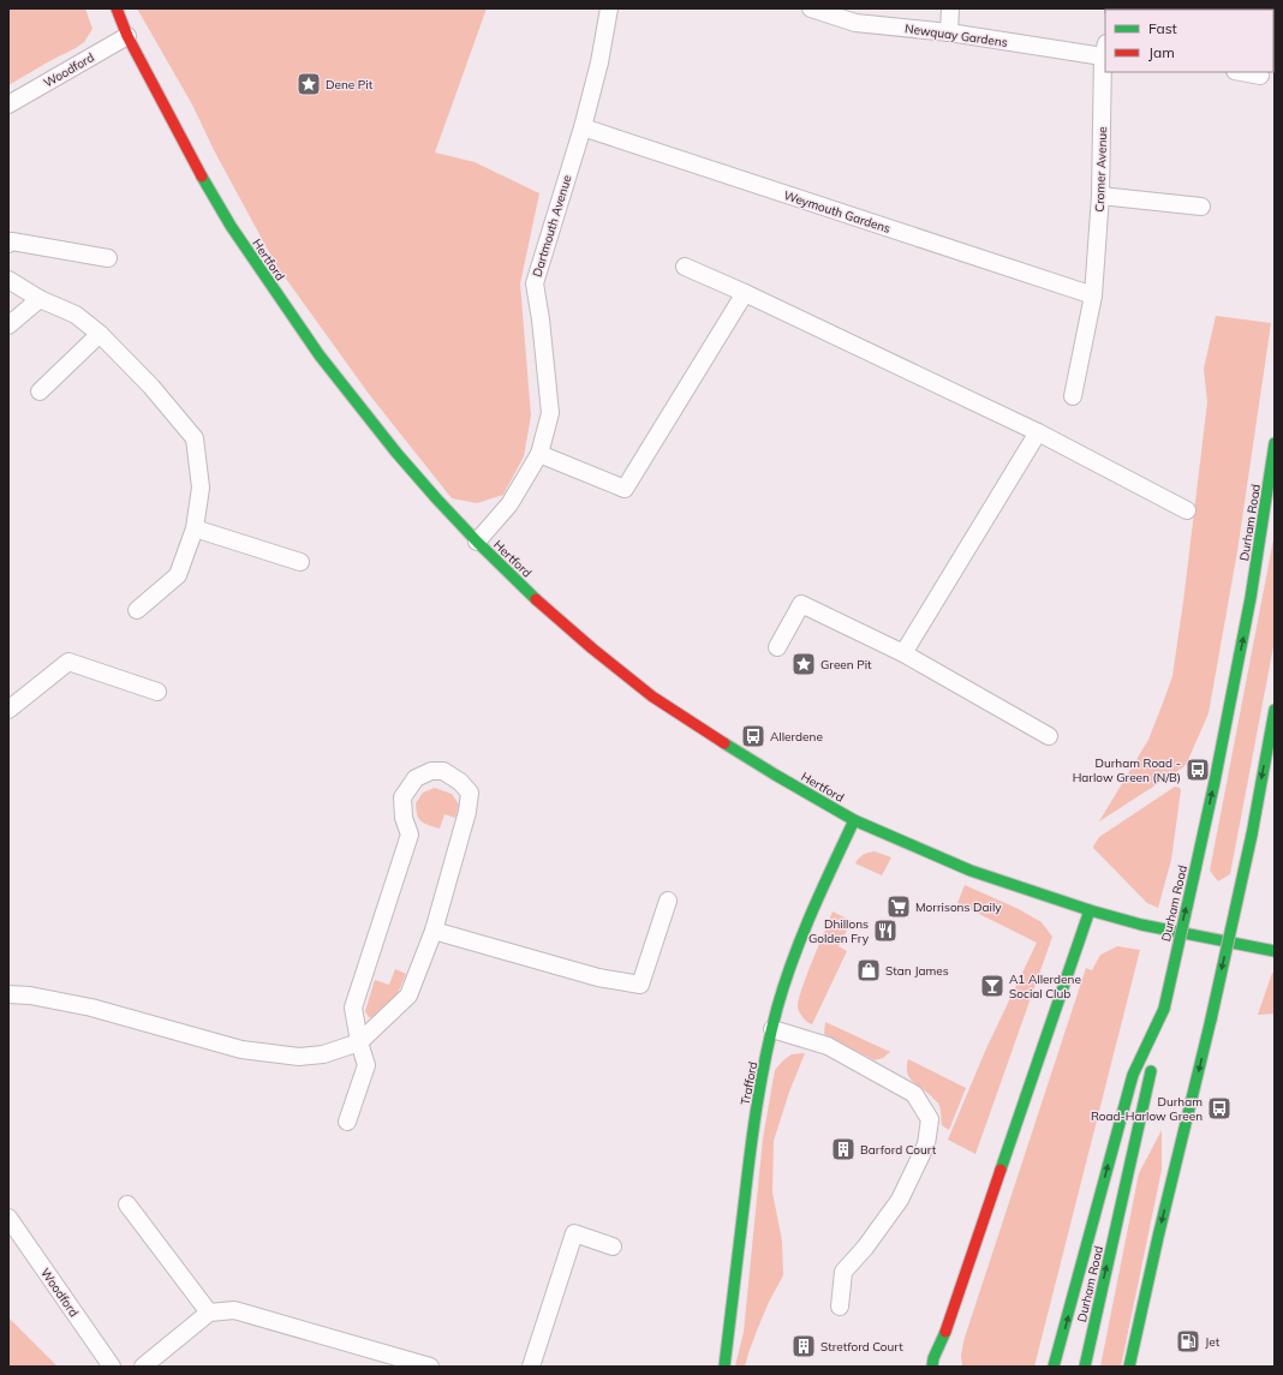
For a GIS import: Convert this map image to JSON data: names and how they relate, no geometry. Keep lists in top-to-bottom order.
{
  "streets": {
    "street": [
      "Newquay Gardens",
      "Woodford",
      "Cromer Avenue",
      "Weymouth Gardens",
      "Dartmouth Avenue",
      "Hertford",
      "Durham Road",
      "Trafford"
    ]
  },
  "crossings": [
    ["Newquay Gardens", "Cromer Avenue"],
    ["Woodford", "Hertford"],
    ["Cromer Avenue", "Weymouth Gardens"],
    ["Weymouth Gardens", "Dartmouth Avenue"],
    ["Dartmouth Avenue", "Hertford"],
    ["Hertford", "Trafford"]
  ],
  "places": {
    "place": ["Dene Pit", "Green Pit"],
    "bus stop": ["Allerdene", "Durham Road - Harlow Green (N/B)", "Durham Road-Harlow Green"],
    "supermarket": ["Morrisons Daily"],
    "restaurant": ["Dhillons Golden Fry"],
    "shop": ["Stan James"],
    "bar": ["A1 Allerdene Social Club"],
    "building": ["Barford Court", "Stretford Court"],
    "fuel station": ["Jet"]
  },
  "legend": ["Fast", "Jam"]
}
